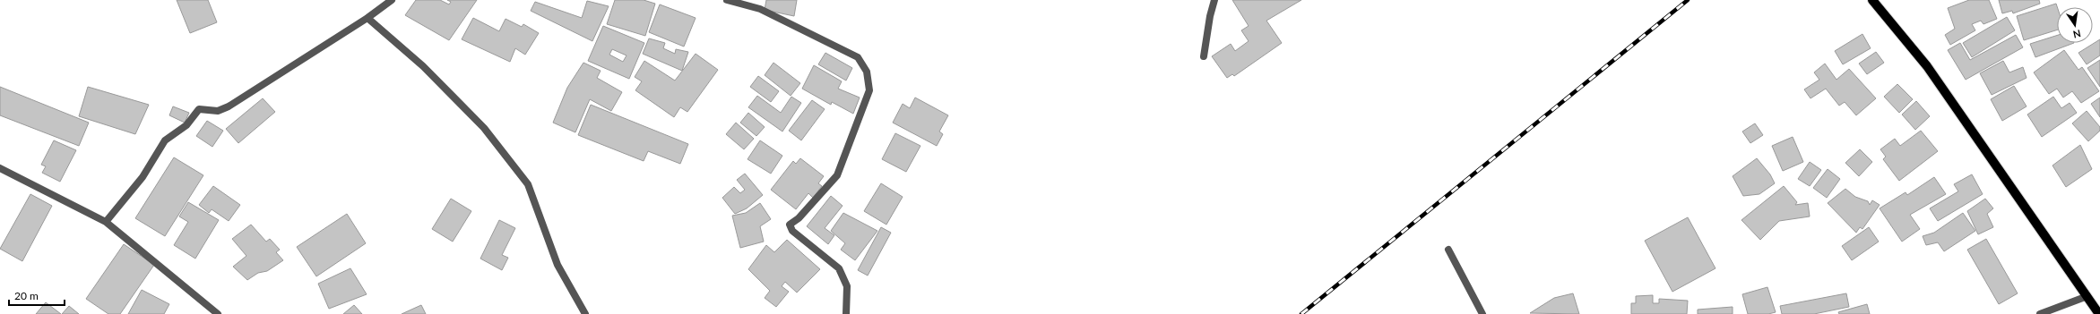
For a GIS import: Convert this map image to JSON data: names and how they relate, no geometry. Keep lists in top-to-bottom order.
{
  "scale_bar": "20 m",
  "north": "bottom"
}
